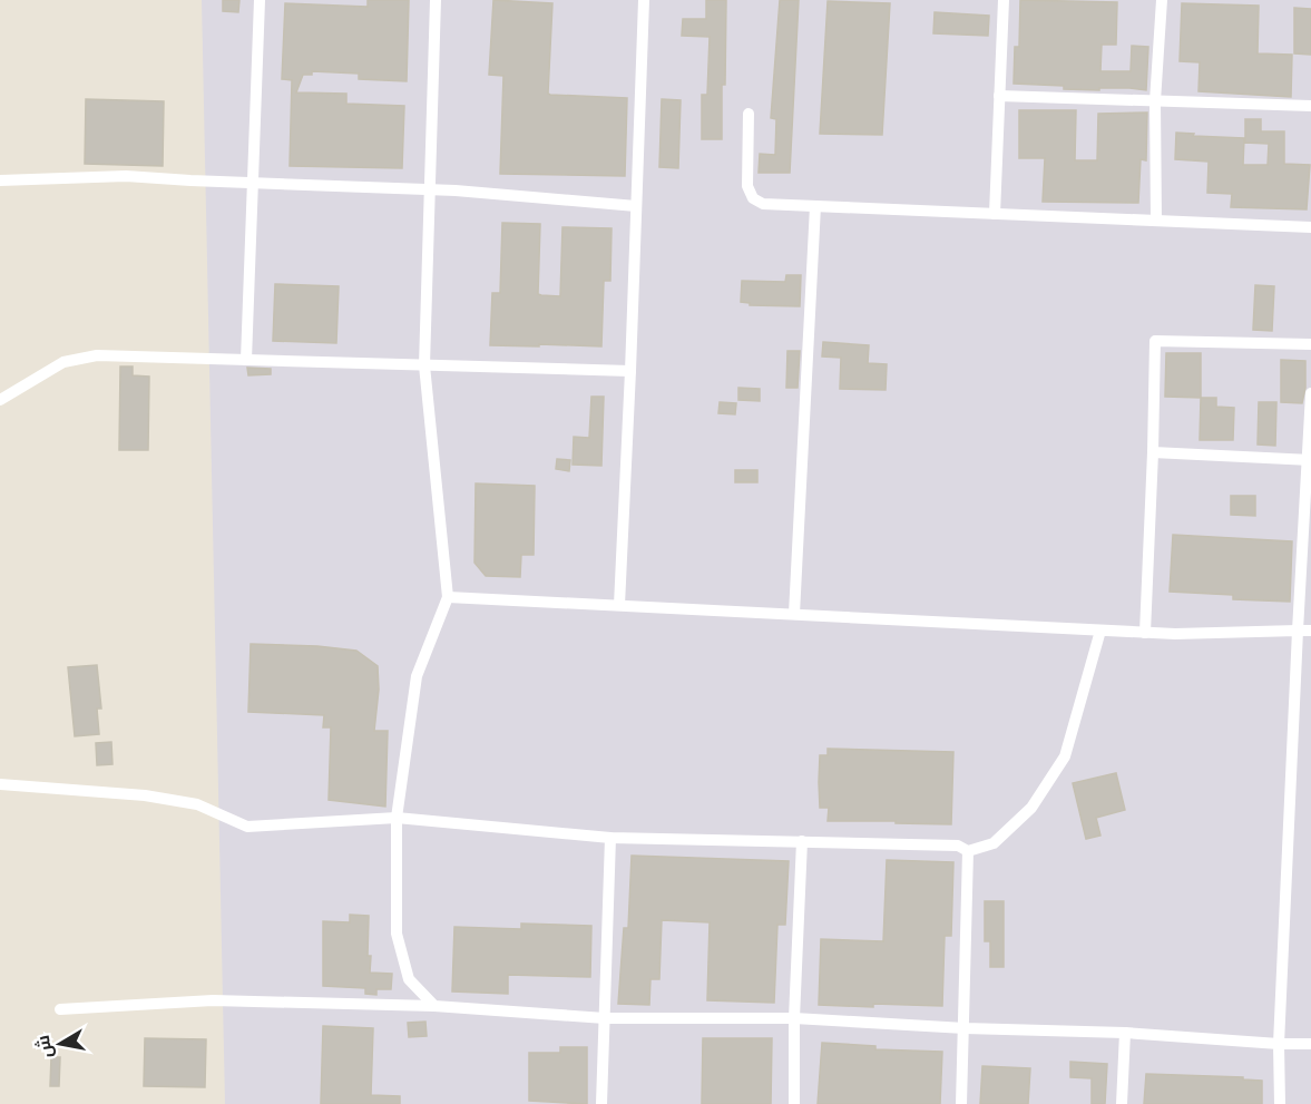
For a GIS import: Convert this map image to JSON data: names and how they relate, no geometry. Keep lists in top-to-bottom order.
{
  "north": "left"
}
